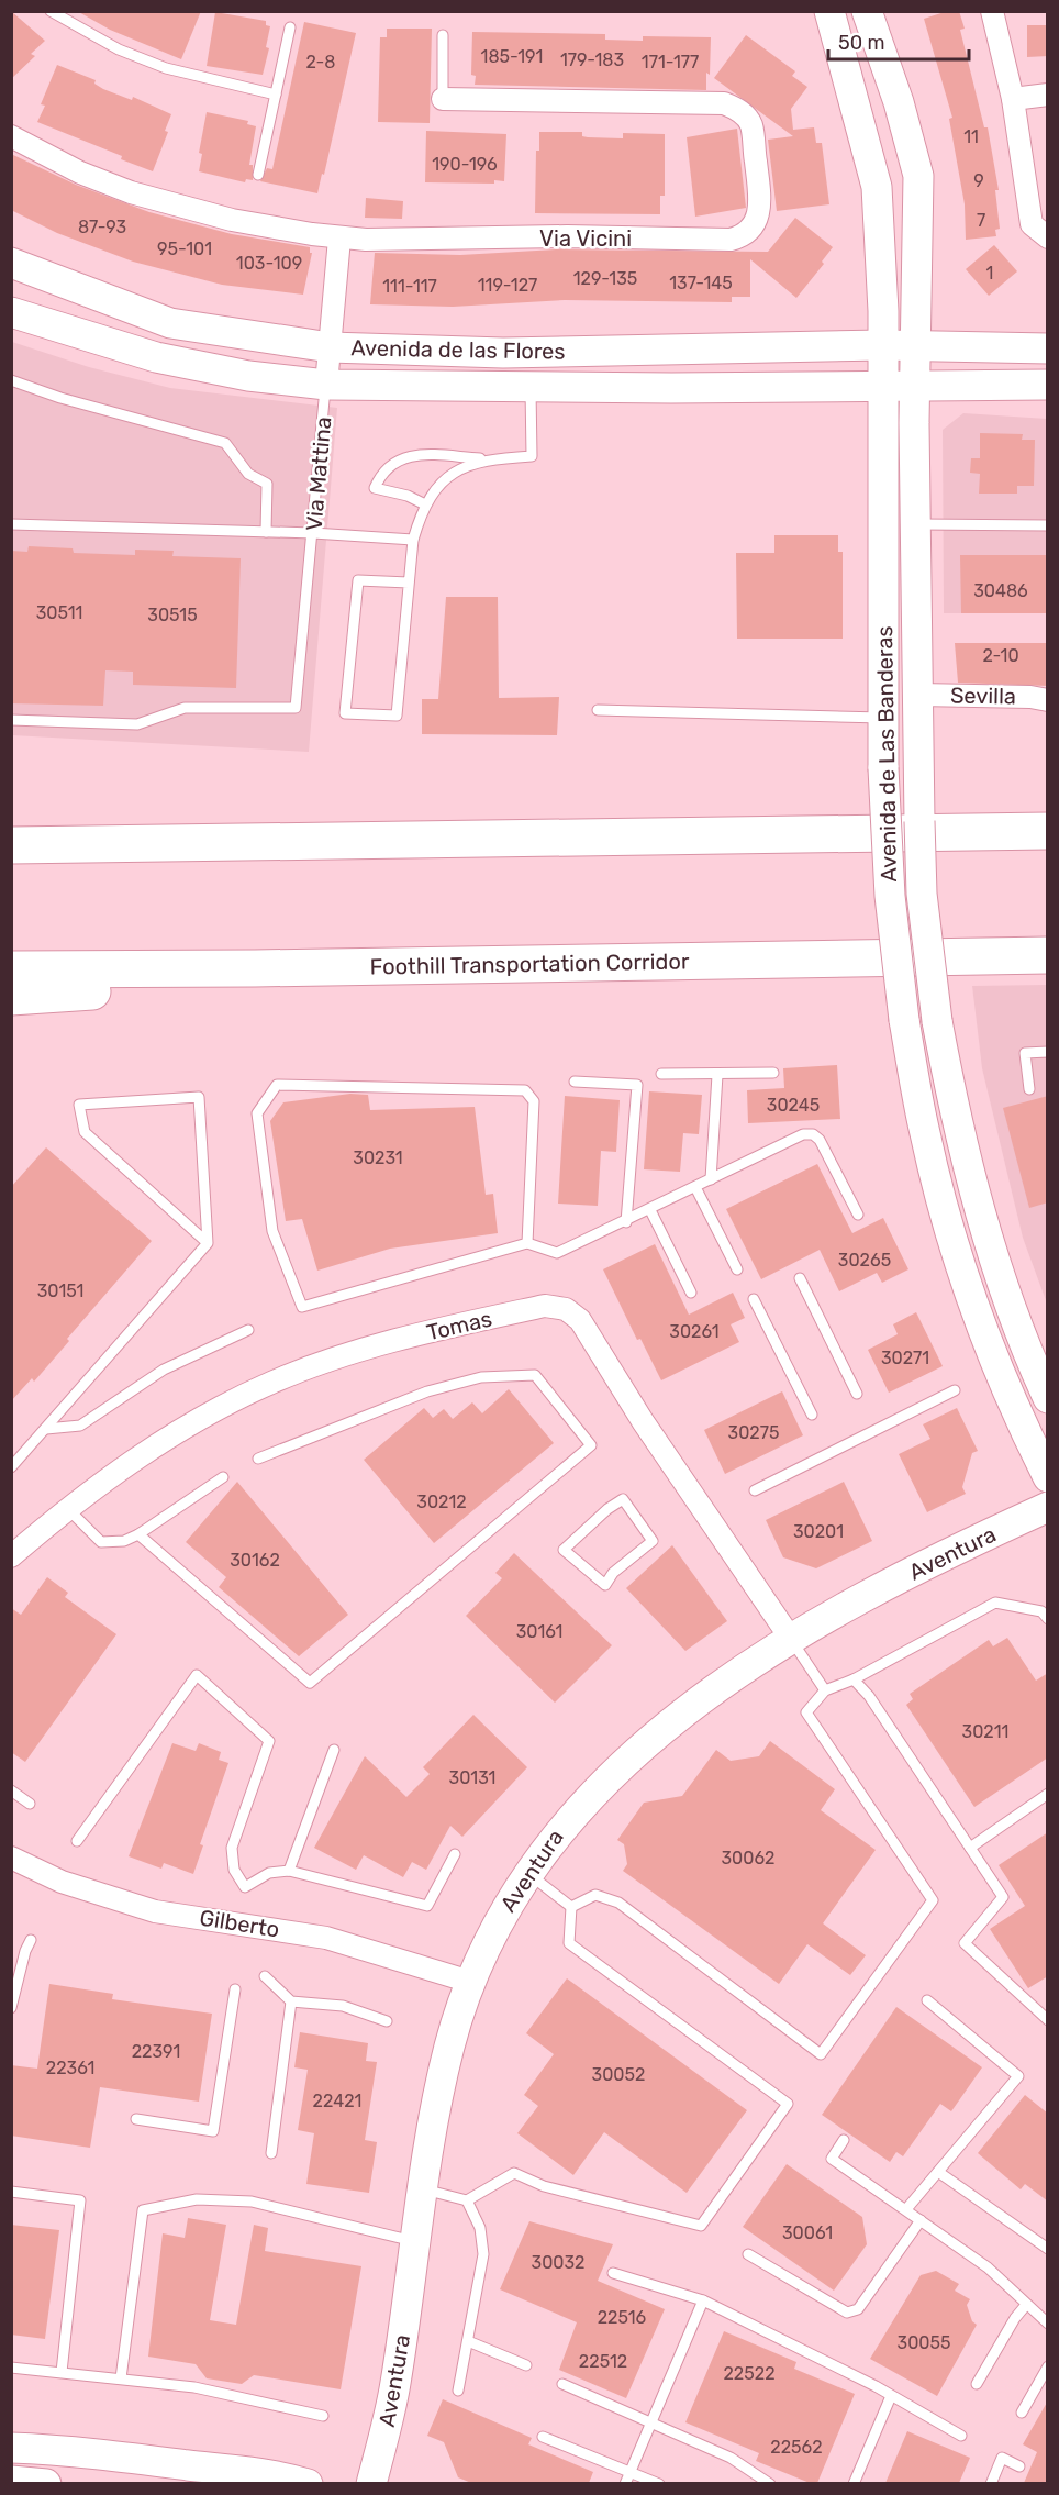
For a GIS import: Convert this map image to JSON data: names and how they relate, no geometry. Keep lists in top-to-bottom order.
{
  "streets": {
    "highway": ["Foothill Transportation Corridor"],
    "main road": ["Avenida de las Flores", "Avenida de Las Banderas", "Aventura"],
    "street": [
      "Via Vicini",
      "Via Mattina",
      "Sevilla",
      "Tomas",
      "Gilberto"
    ]
  },
  "crossings": [
    ["Via Vicini", "Via Mattina"],
    ["Avenida de las Flores", "Via Mattina"],
    ["Avenida de las Flores", "Avenida de Las Banderas"],
    ["Sevilla", "Avenida de Las Banderas"],
    ["Tomas", "Aventura"],
    ["Aventura", "Gilberto"]
  ],
  "house_numbers": [
    "185-191",
    "179-183",
    "2-8",
    "171-177",
    "11",
    "190-196",
    "9",
    "7",
    "87-93",
    "95-101",
    "103-109",
    "1",
    "129-135",
    "137-145",
    "119-127",
    "111-117",
    "30486",
    "30511",
    "30515",
    "2-10",
    "30245",
    "30231",
    "30265",
    "30151",
    "30261",
    "30271",
    "30275",
    "30212",
    "30201",
    "30162",
    "30161",
    "30211",
    "30131",
    "30062",
    "22391",
    "22361",
    "30052",
    "22421",
    "30061",
    "30032",
    "22516",
    "30055",
    "22512",
    "22522",
    "22562"
  ],
  "scale_bar": "50 m"
}
